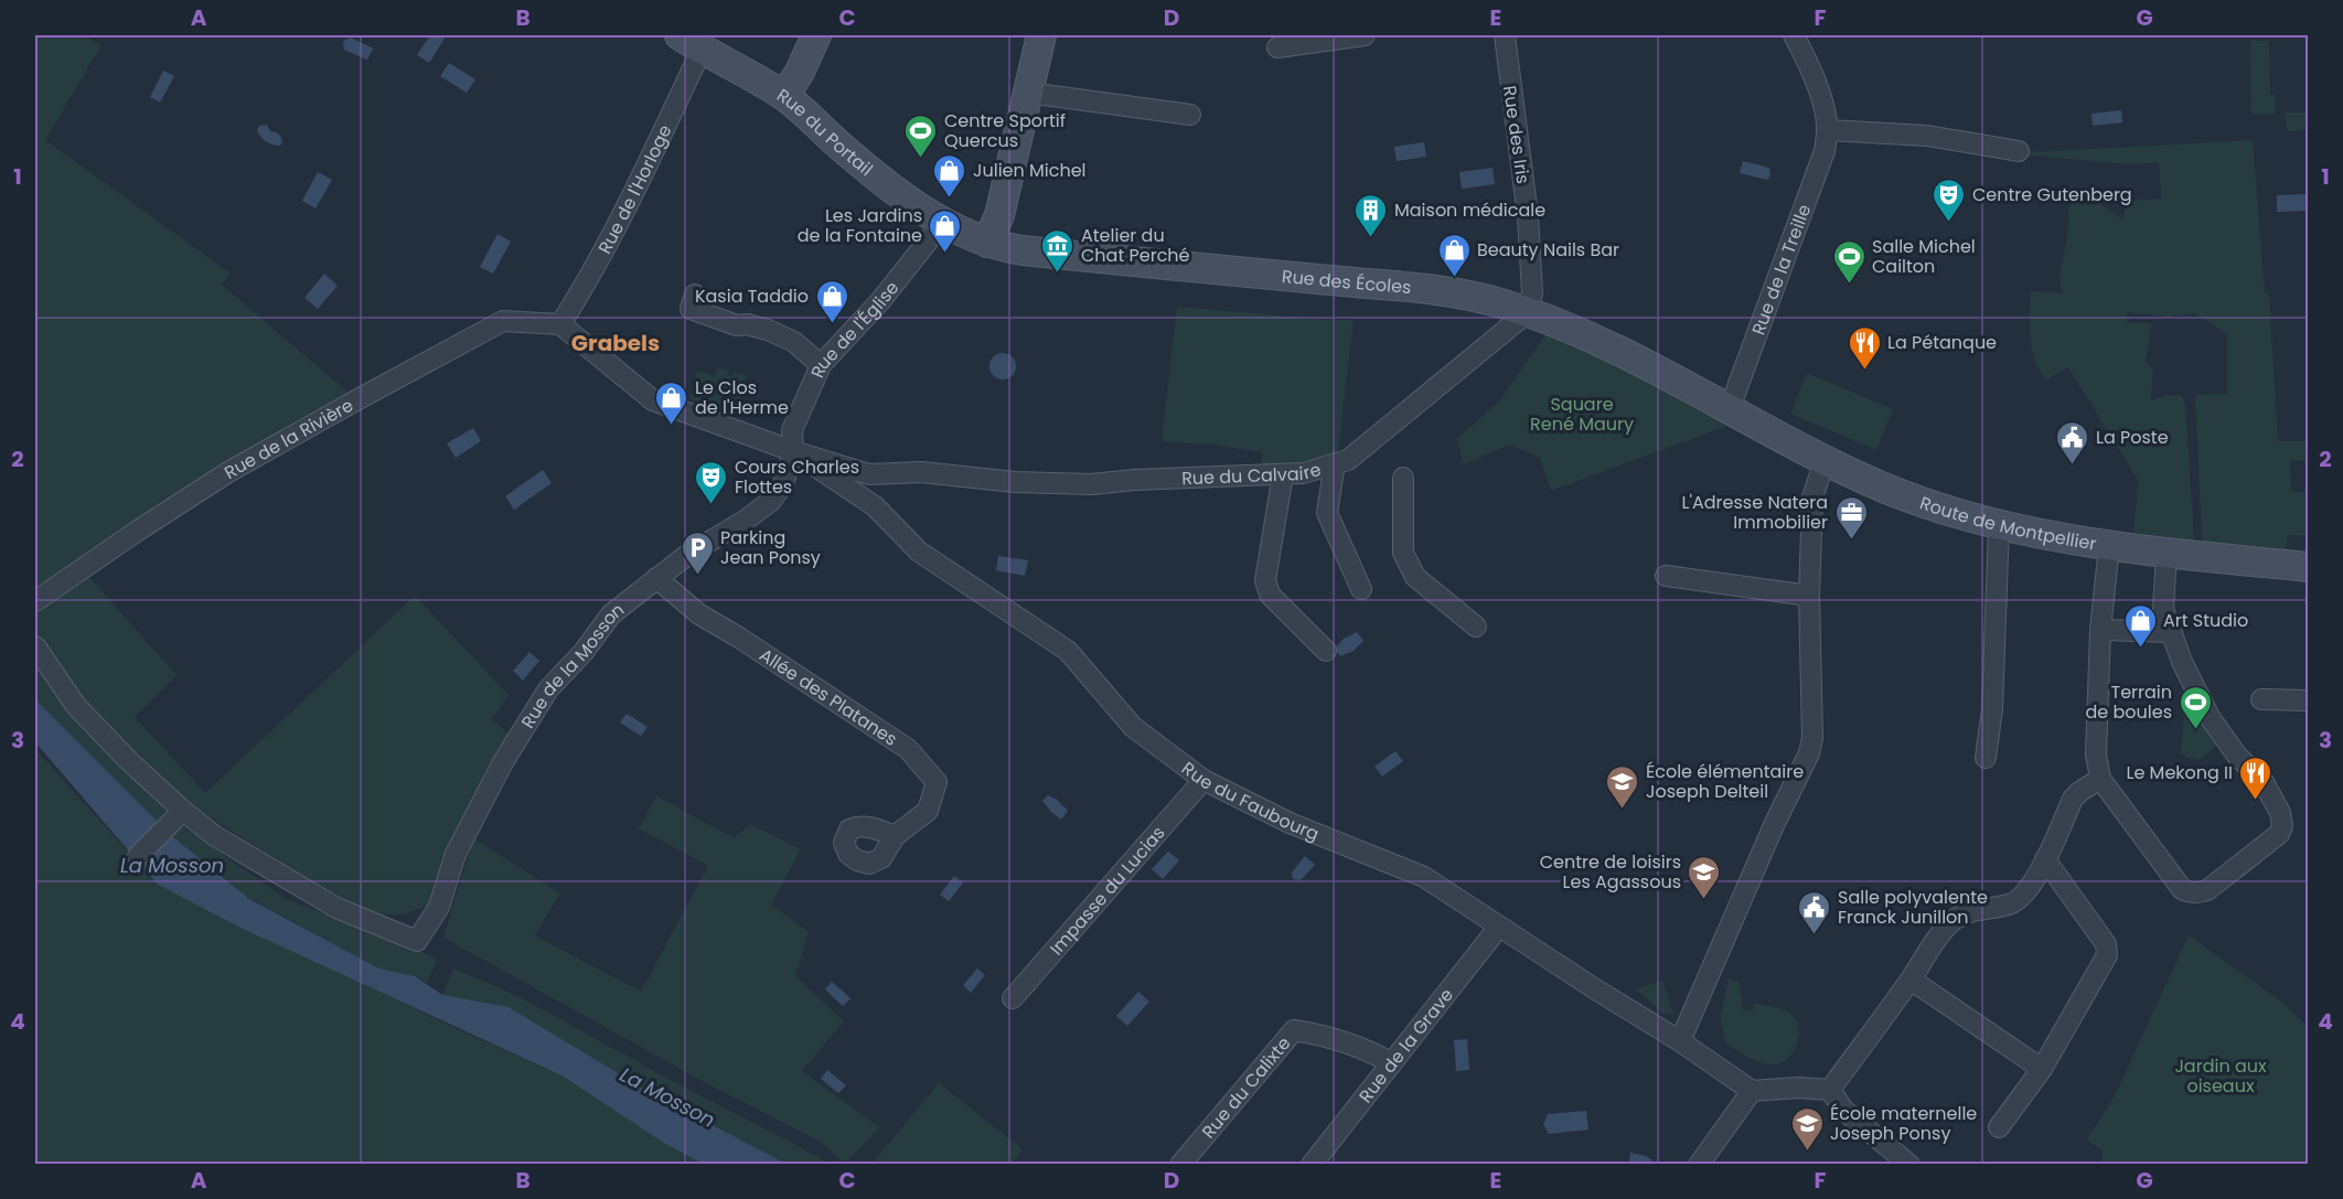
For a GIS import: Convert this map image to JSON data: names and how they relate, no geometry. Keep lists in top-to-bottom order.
{
  "streets": {
    "street": [
      "Rue du Portail",
      "Rue des Iris",
      "Rue de l'Horloge",
      "Rue de la Treille",
      "Rue des Écoles",
      "Rue de l'Église",
      "Rue de la Rivière",
      "Rue du Calvaire",
      "Route de Montpellier",
      "Rue de la Mosson",
      "Allée des Platanes",
      "Rue du Faubourg",
      "Impasse du Lucias",
      "Rue de la Grave",
      "Rue du Calixte"
    ]
  },
  "crossings": [
    ["Rue du Portail", "Rue de l'Horloge"],
    ["Rue du Portail", "Rue des Écoles"],
    ["Rue du Portail", "Rue de l'Église"],
    ["Rue des Iris", "Rue des Écoles"],
    ["Rue des Iris", "Rue du Calvaire"],
    ["Rue de l'Horloge", "Rue de la Rivière"],
    ["Rue de la Treille", "Rue des Écoles"],
    ["Rue de la Treille", "Route de Montpellier"],
    ["Rue des Écoles", "Rue de l'Église"],
    ["Rue des Écoles", "Rue du Calvaire"],
    ["Rue des Écoles", "Route de Montpellier"],
    ["Rue de l'Église", "Rue du Calvaire"],
    ["Rue de l'Église", "Rue de la Mosson"],
    ["Rue de l'Église", "Rue du Faubourg"],
    ["Rue du Calvaire", "Rue de la Mosson"],
    ["Rue du Calvaire", "Rue du Faubourg"],
    ["Rue de la Mosson", "Allée des Platanes"],
    ["Rue de la Mosson", "Rue du Faubourg"],
    ["Rue du Faubourg", "Impasse du Lucias"],
    ["Rue du Faubourg", "Rue de la Grave"],
    ["Rue de la Grave", "Rue du Calixte"]
  ],
  "districts": ["Grabels"],
  "water": ["La Mosson"],
  "parks": ["Square René Maury", "Jardin aux oiseaux"],
  "places": {
    "sports": ["Centre Sportif Quercus", "Salle Michel Cailton", "Terrain de boules"],
    "shop": [
      "Julien Michel",
      "Les Jardins de la Fontaine",
      "Beauty Nails Bar",
      "Kasia Taddio",
      "Le Clos de l'Herme",
      "Art Studio"
    ],
    "theatre": ["Centre Gutenberg", "Cours Charles Flottes"],
    "building": ["Maison médicale"],
    "museum": ["Atelier du Chat Perché"],
    "restaurant": ["La Pétanque", "Le Mekong II"],
    "public building": ["La Poste", "Salle polyvalente Franck Junillon"],
    "office": ["L'Adresse Natera Immobilier"],
    "parking": ["Parking Jean Ponsy"],
    "school or university": ["École élémentaire Joseph Delteil", "Centre de loisirs Les Agassous", "École maternelle Joseph Ponsy"]
  },
  "grid": {
    "columns": [
      "A",
      "B",
      "C",
      "D",
      "E",
      "F",
      "G"
    ],
    "rows": [
      "1",
      "2",
      "3",
      "4"
    ]
  }
}
